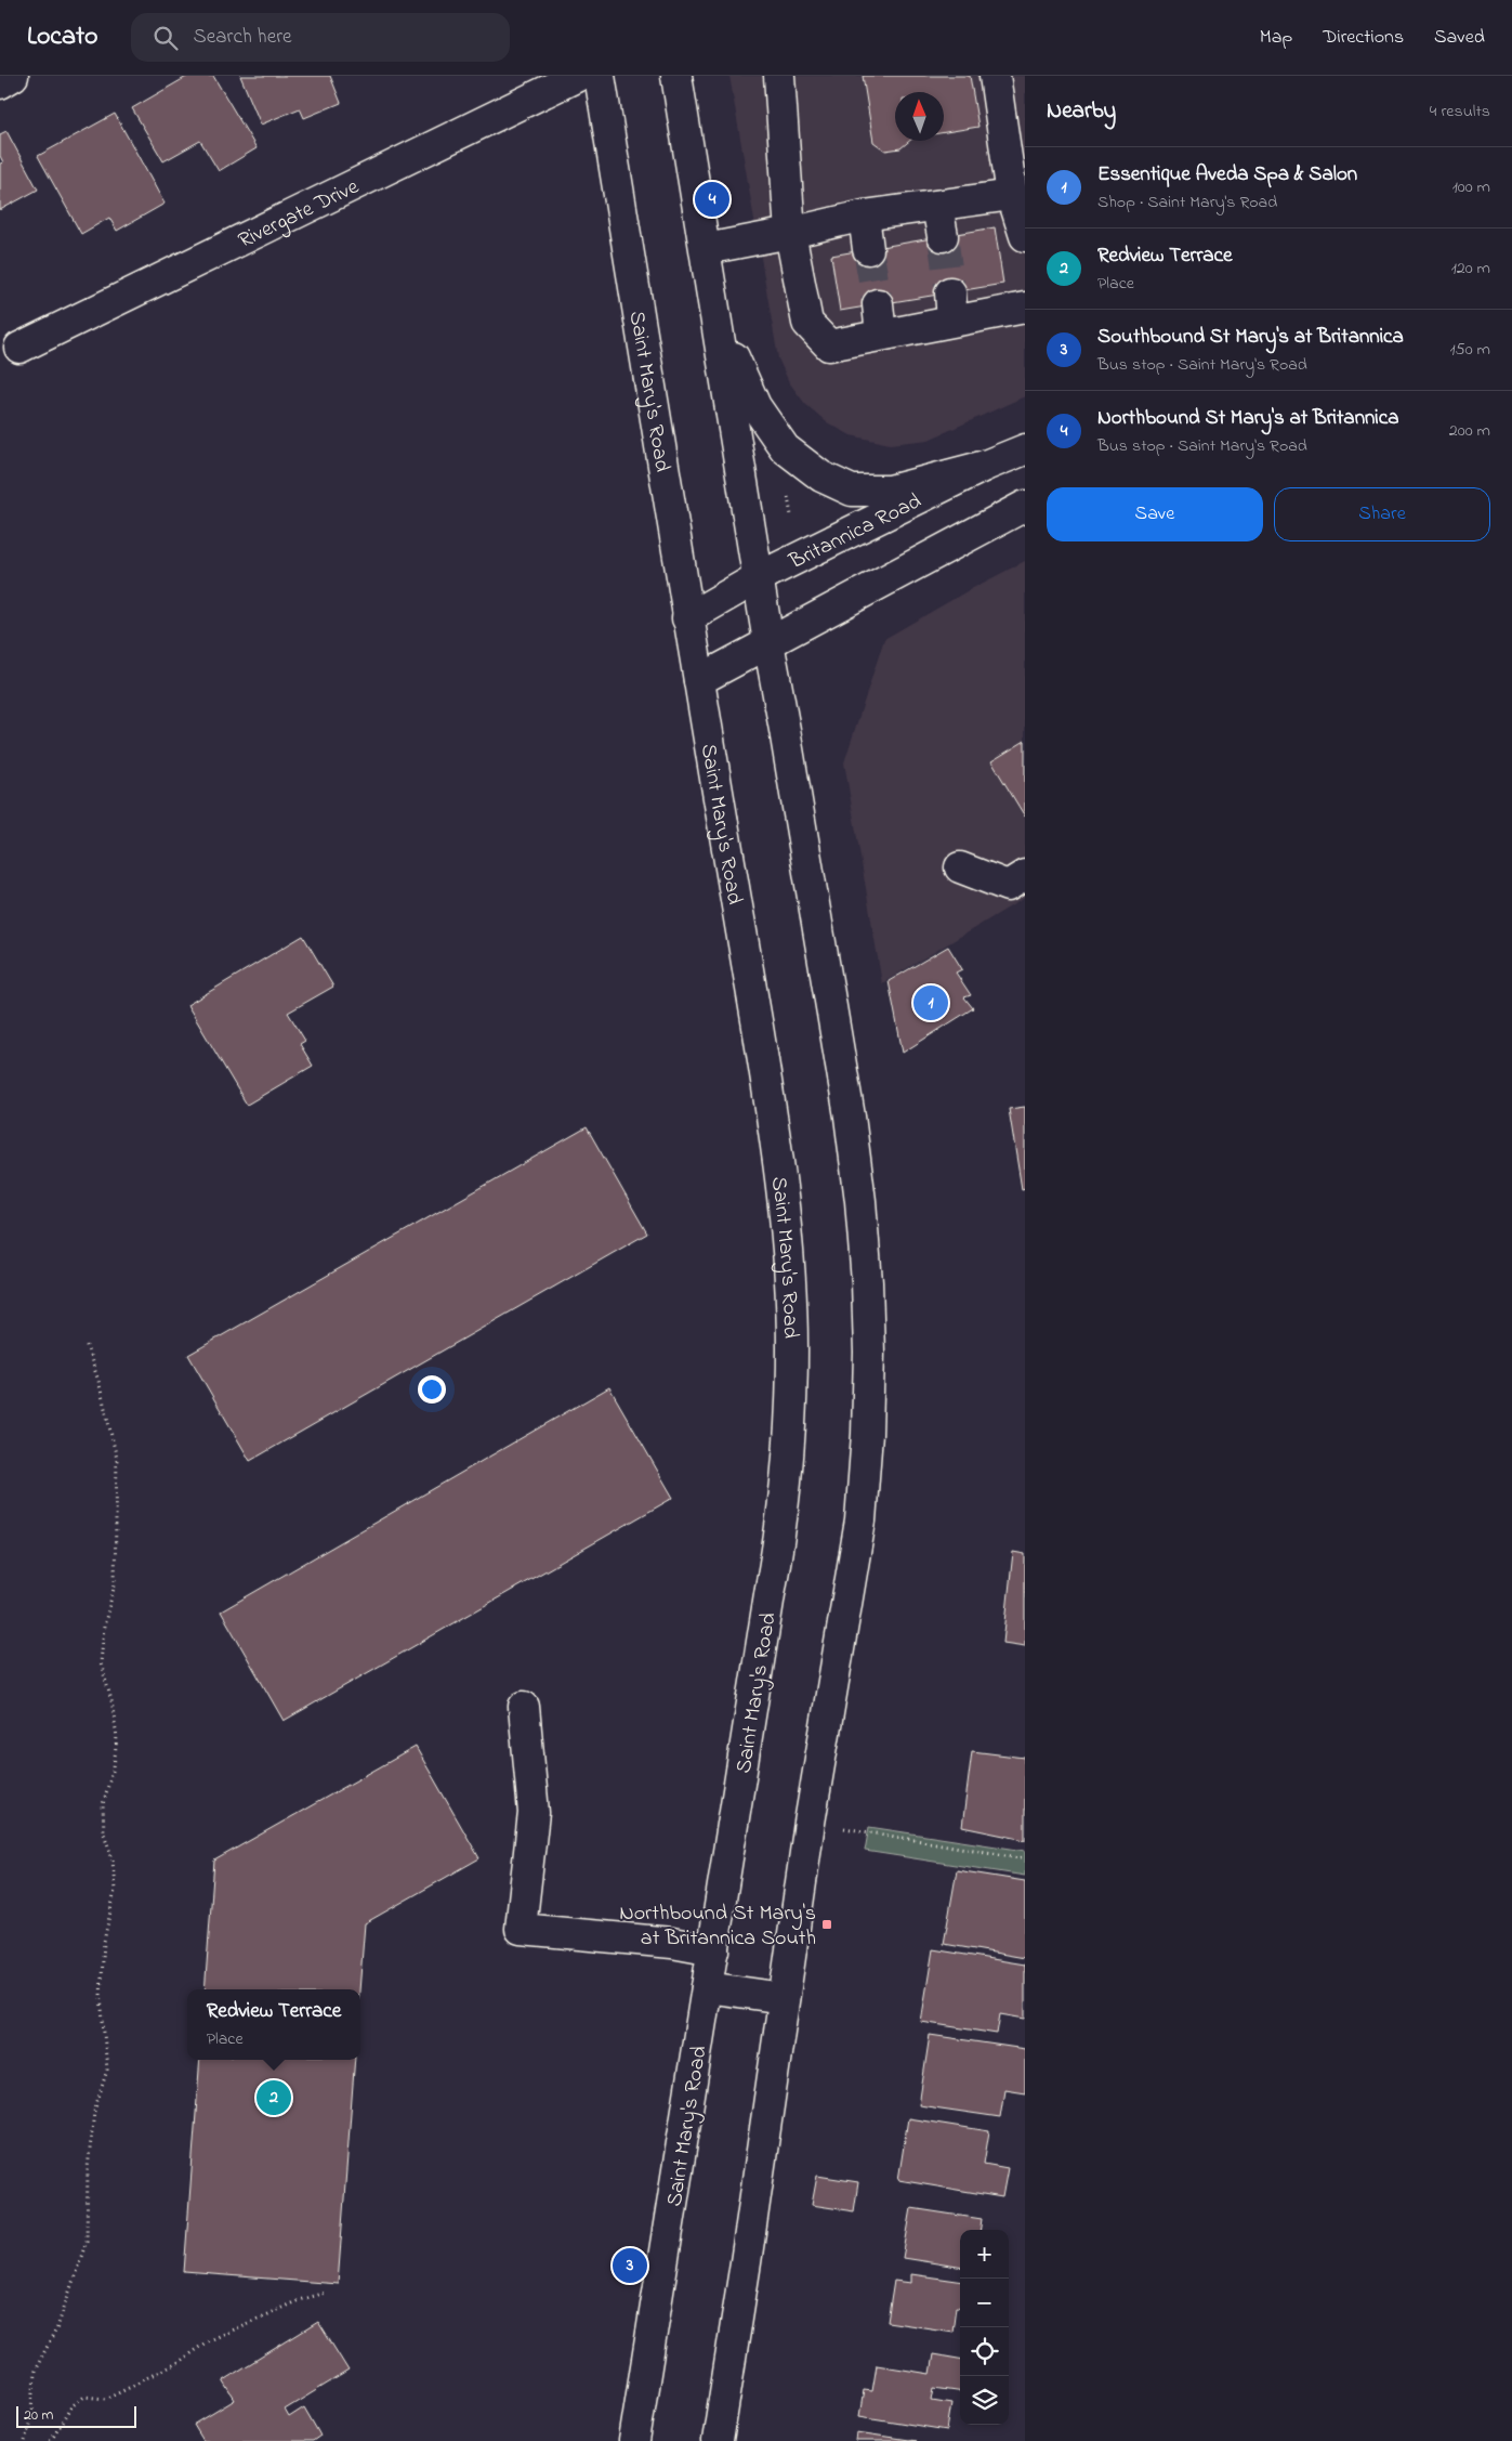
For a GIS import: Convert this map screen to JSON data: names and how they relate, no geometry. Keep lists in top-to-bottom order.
{
  "streets": {
    "main road": ["Rivergate Drive", "Saint Mary's Road", "Britannica Road"]
  },
  "crossings": [
    ["Saint Mary's Road", "Britannica Road"]
  ],
  "places": {
    "transit": ["Northbound St Mary's at Britannica South"]
  },
  "scale_bar": "20 m",
  "north": "top",
  "page": {
    "header": "Locato",
    "search": "Search here",
    "nav": ["Map", "Directions", "Saved"],
    "heading": ["Nearby", "4 results"],
    "list": [
      {
        "mark": "1",
        "name": "Essentique Aveda Spa & Salon",
        "note": "Shop · Saint Mary's Road",
        "value": "100 m"
      },
      {
        "mark": "2",
        "name": "Redview Terrace",
        "note": "Place",
        "value": "120 m"
      },
      {
        "mark": "3",
        "name": "Southbound St Mary's at Britannica",
        "note": "Bus stop · Saint Mary's Road",
        "value": "150 m"
      },
      {
        "mark": "4",
        "name": "Northbound St Mary's at Britannica",
        "note": "Bus stop · Saint Mary's Road",
        "value": "200 m"
      }
    ],
    "pins": [
      "4",
      "1",
      "2",
      "3"
    ],
    "buttons": ["Save", "Share"],
    "popup": ["Redview Terrace", "Place"],
    "map_buttons": ["+", "−"],
    "scale": "20 m"
  }
}
